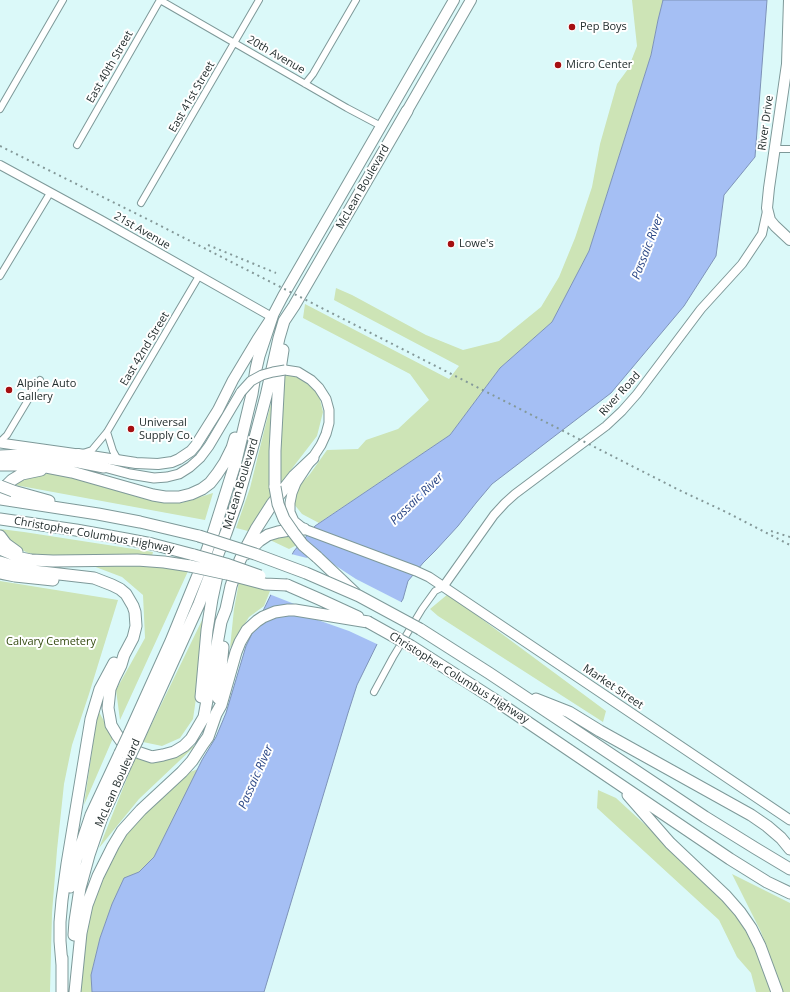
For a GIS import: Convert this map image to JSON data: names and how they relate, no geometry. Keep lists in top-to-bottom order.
{
  "streets": {
    "highway": ["McLean Boulevard", "Christopher Columbus Highway"],
    "main road": ["River Drive", "Market Street"],
    "street": [
      "20th Avenue",
      "East 40th Street",
      "East 41st Street",
      "21st Avenue",
      "East 42nd Street",
      "River Road"
    ]
  },
  "crossings": [
    ["20th Avenue", "East 40th Street"],
    ["20th Avenue", "East 41st Street"],
    ["20th Avenue", "McLean Boulevard"],
    ["River Drive", "River Road"],
    ["McLean Boulevard", "21st Avenue"],
    ["21st Avenue", "East 42nd Street"],
    ["River Road", "Market Street"]
  ],
  "water": ["Passaic River"],
  "parks": ["Calvary Cemetery"],
  "places": [
    "Pep Boys",
    "Micro Center",
    "Lowe's",
    "Alpine Auto Gallery",
    "Universal Supply Co."
  ]
}
